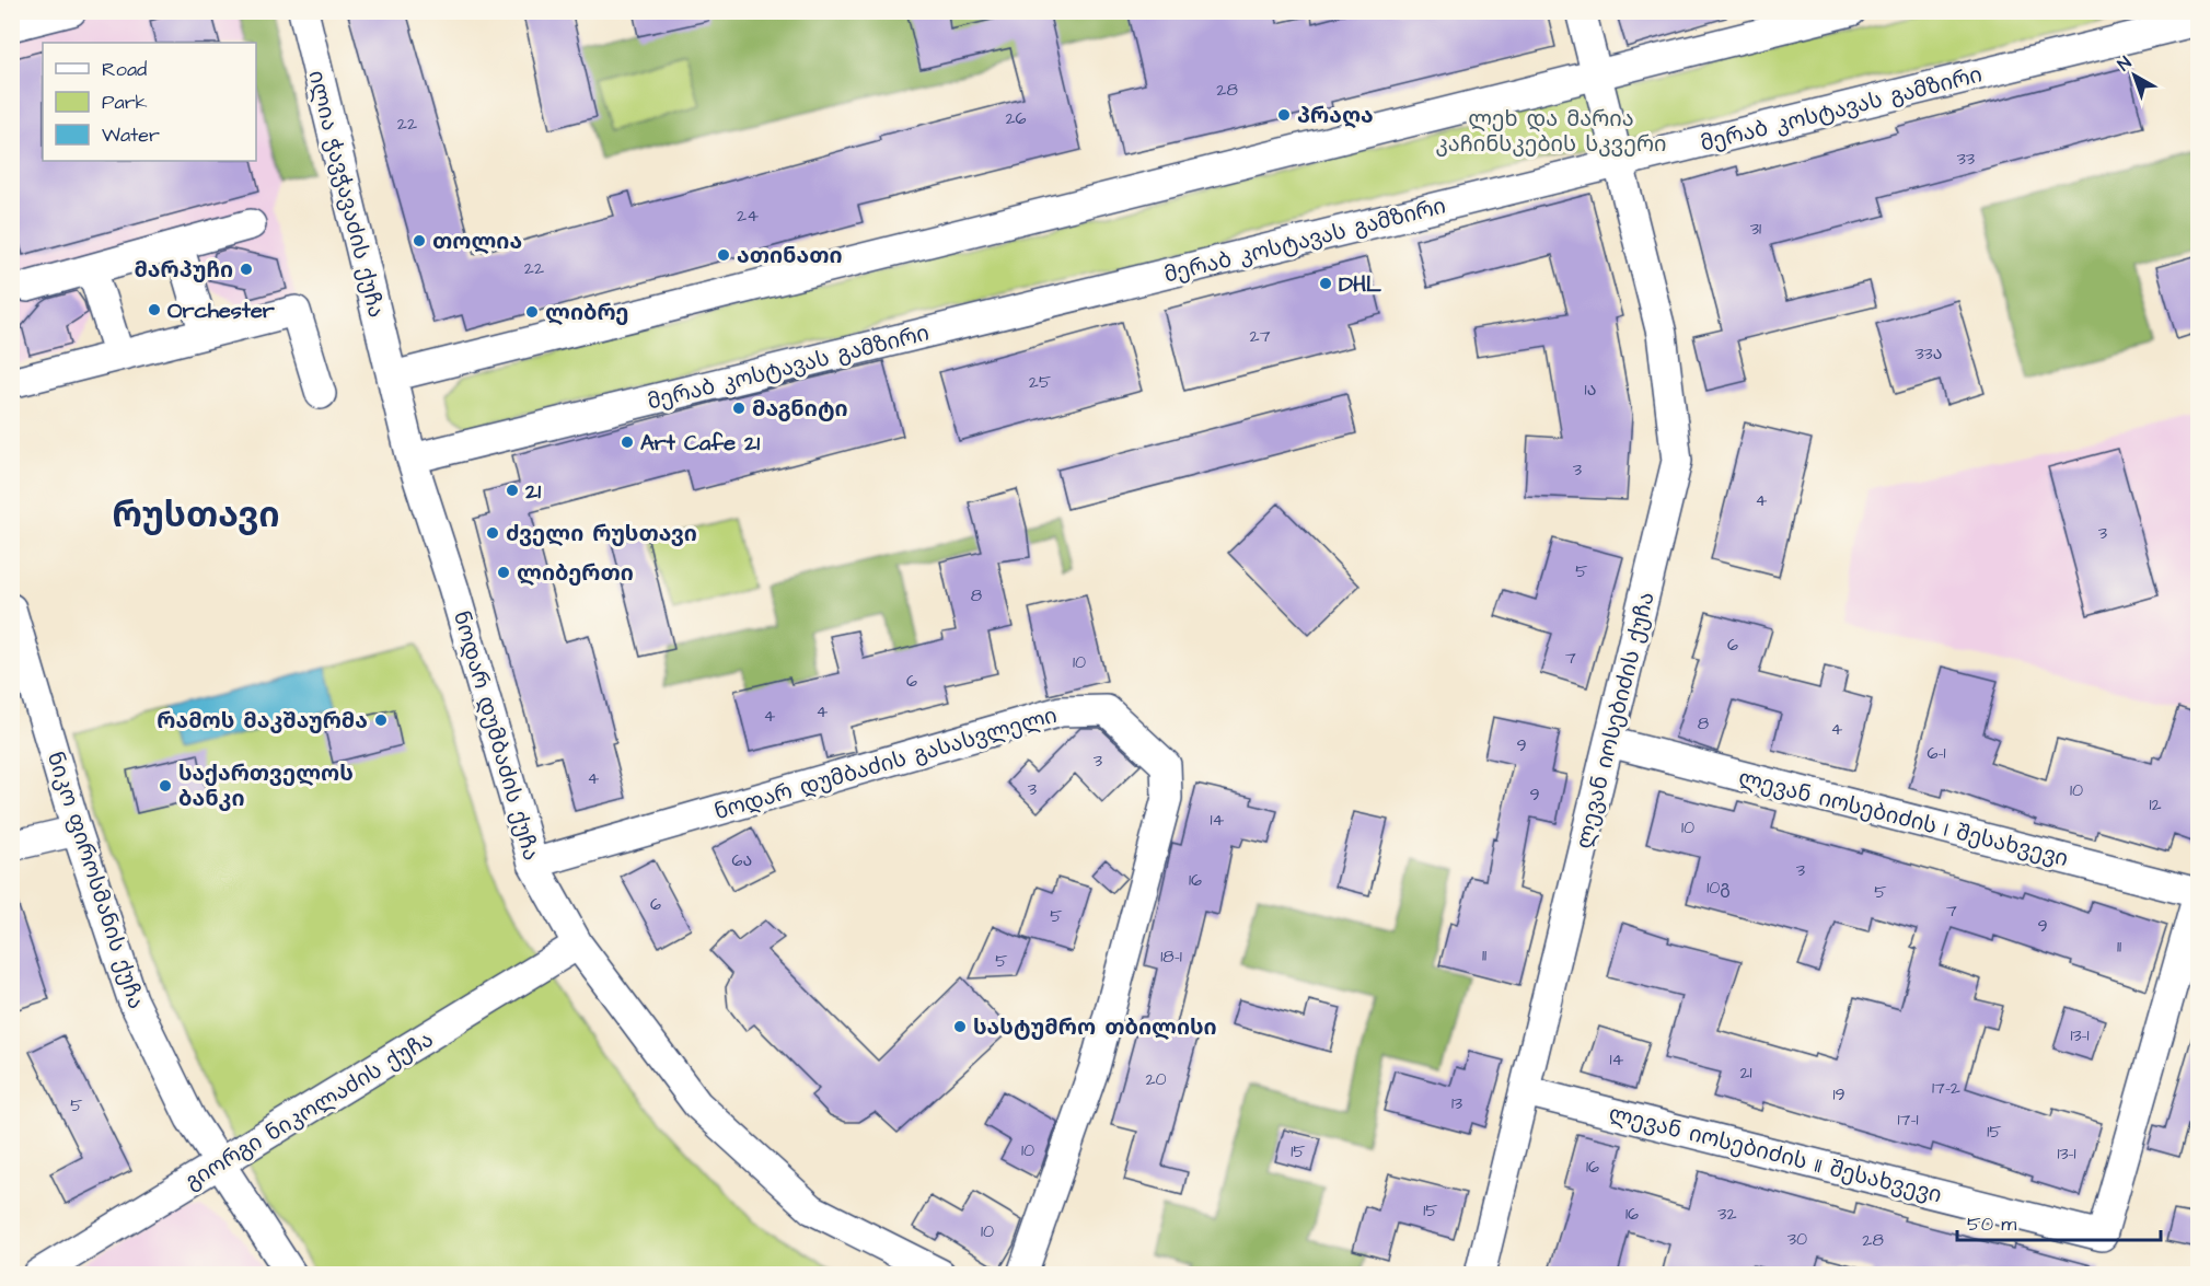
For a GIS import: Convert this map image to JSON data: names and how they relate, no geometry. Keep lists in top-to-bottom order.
{
  "streets": {
    "street": [
      "მერაბ კოსტავას გამზირი",
      "ილია ჭავჭავაძის ქუჩა",
      "ლევან იოსებიძის ქუჩა",
      "ნოდარ დუმბაძის ქუჩა",
      "ნოდარ დუმბაძის გასასვლელი",
      "ლევან იოსებიძის I შესახვევი",
      "ნიკო ფიროსმანის ქუჩა",
      "გიორგი ნიკოლაძის ქუჩა",
      "ლევან იოსებიძის II შესახვევი"
    ]
  },
  "crossings": [
    ["მერაბ კოსტავას გამზირი", "ილია ჭავჭავაძის ქუჩა"],
    ["მერაბ კოსტავას გამზირი", "ლევან იოსებიძის ქუჩა"],
    ["მერაბ კოსტავას გამზირი", "ნოდარ დუმბაძის ქუჩა"],
    ["ილია ჭავჭავაძის ქუჩა", "ნოდარ დუმბაძის ქუჩა"],
    ["ლევან იოსებიძის ქუჩა", "ლევან იოსებიძის I შესახვევი"],
    ["ლევან იოსებიძის ქუჩა", "ლევან იოსებიძის II შესახვევი"],
    ["ნოდარ დუმბაძის ქუჩა", "ნოდარ დუმბაძის გასასვლელი"],
    ["ნოდარ დუმბაძის ქუჩა", "გიორგი ნიკოლაძის ქუჩა"],
    ["ლევან იოსებიძის I შესახვევი", "ლევან იოსებიძის II შესახვევი"],
    ["ნიკო ფიროსმანის ქუჩა", "გიორგი ნიკოლაძის ქუჩა"]
  ],
  "districts": ["რუსთავი"],
  "parks": ["ლეხ და მარია კაჩინსკების სკვერი"],
  "places": [
    "პრაღა",
    "თოლია",
    "ათინათი",
    "მარპუჩი",
    "DHL",
    "Orchester",
    "ლიბრე",
    "მაგნიტი",
    "Art Cafe 21",
    "21",
    "ძველი რუსთავი",
    "ლიბერთი",
    "რამოს მაკშაურმა",
    "საქართველოს ბანკი",
    "სასტუმრო თბილისი"
  ],
  "house_numbers": [
    "28",
    "26",
    "22",
    "33",
    "24",
    "31",
    "22",
    "27",
    "33ა",
    "25",
    "1ა",
    "3",
    "4",
    "3",
    "5",
    "8",
    "6",
    "7",
    "10",
    "6",
    "4",
    "4",
    "8",
    "4",
    "9",
    "6-1",
    "3",
    "4",
    "3",
    "10",
    "9",
    "12",
    "14",
    "10",
    "6ა",
    "3",
    "16",
    "10გ",
    "5",
    "6",
    "7",
    "5",
    "9",
    "11",
    "11",
    "18-1",
    "5",
    "13-1",
    "14",
    "21",
    "20",
    "17-2",
    "19",
    "13",
    "5",
    "17-1",
    "15",
    "10",
    "15",
    "13-1",
    "16",
    "15",
    "16",
    "32",
    "10",
    "30",
    "28"
  ],
  "legend": ["Road", "Park", "Water"],
  "scale_bar": "50 m",
  "north": "top left"
}
